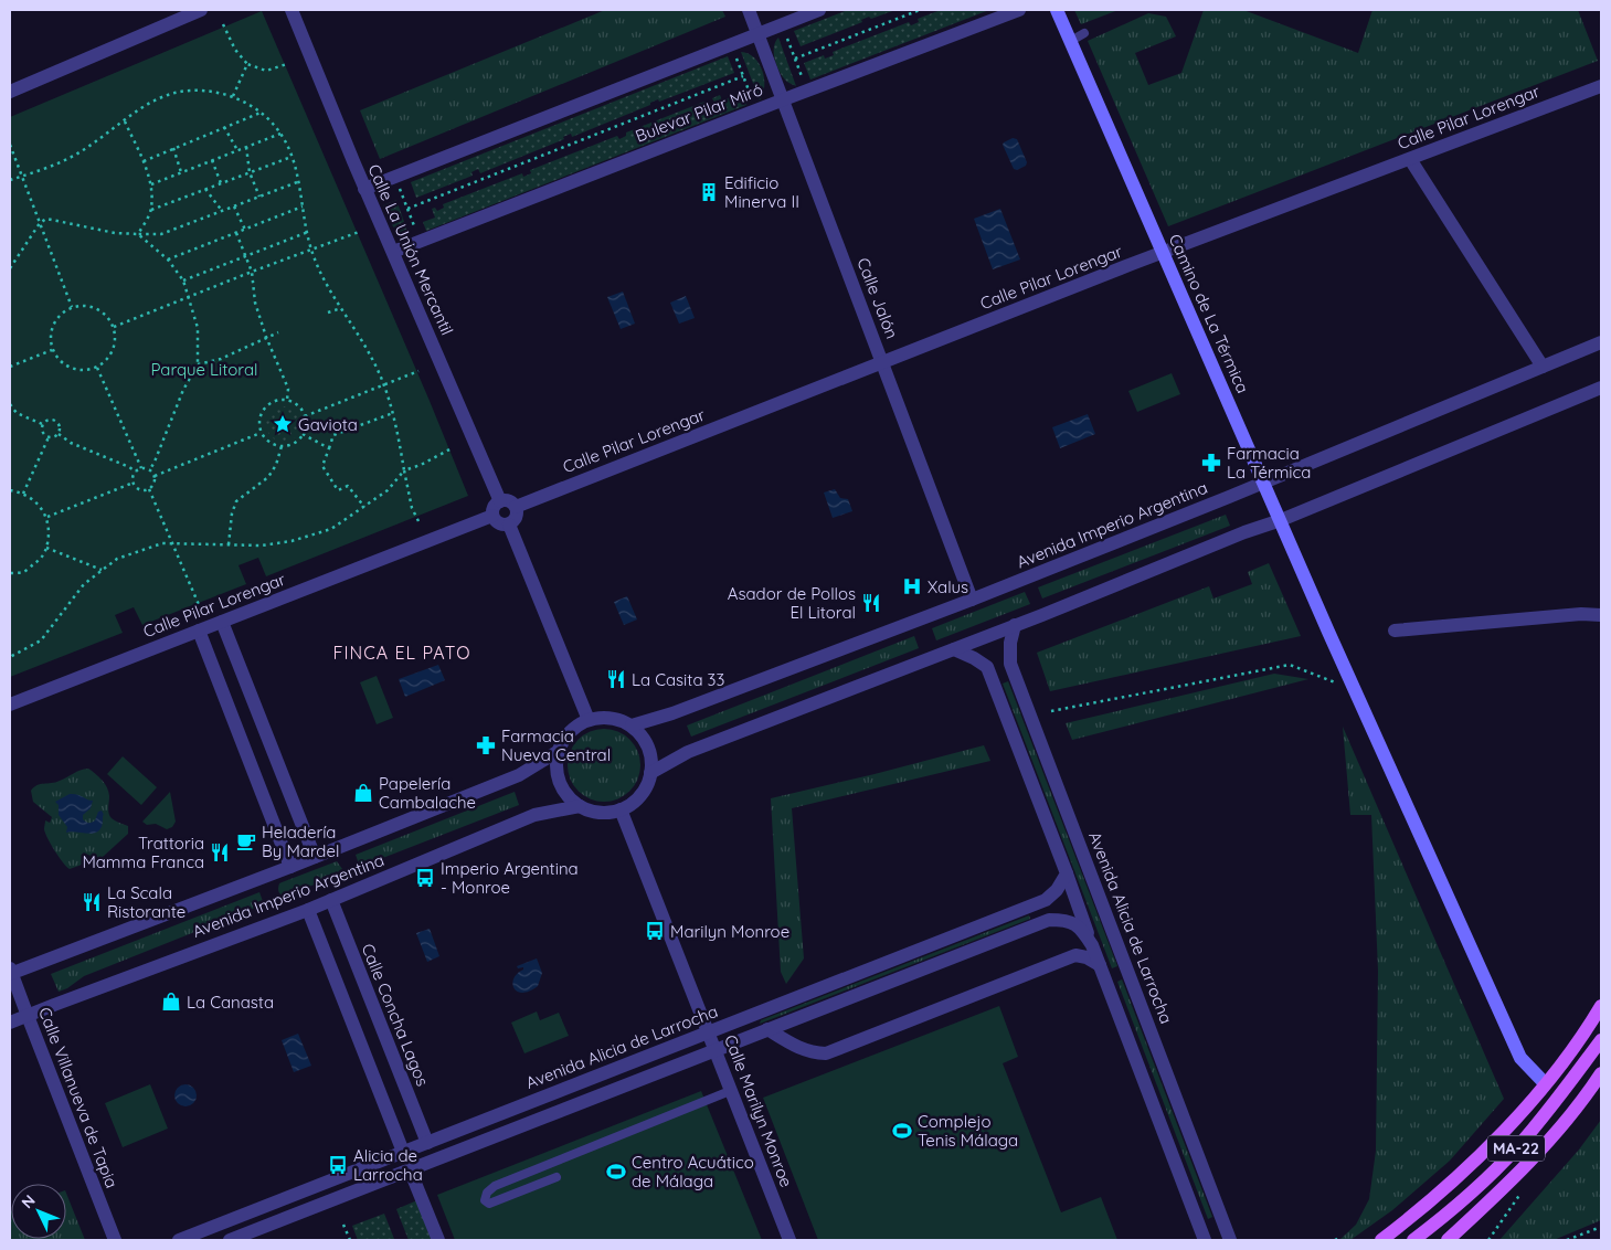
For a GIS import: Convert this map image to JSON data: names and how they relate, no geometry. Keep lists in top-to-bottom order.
{
  "streets": {
    "main road": ["Camino de La Térmica", "MA-22"],
    "street": [
      "Bulevar Pilar Miró",
      "Calle Pilar Lorengar",
      "Calle La Unión Mercantil",
      "Calle Jalón",
      "Avenida Imperio Argentina",
      "Avenida Alicia de Larrocha",
      "Calle Concha Lagos",
      "Calle Villanueva de Tapia",
      "Calle Marilyn Monroe"
    ]
  },
  "crossings": [
    ["Bulevar Pilar Miró", "Calle La Unión Mercantil"],
    ["Bulevar Pilar Miró", "Calle Jalón"],
    ["Calle Pilar Lorengar", "Calle La Unión Mercantil"],
    ["Calle Pilar Lorengar", "Calle Jalón"],
    ["Calle Pilar Lorengar", "Camino de La Térmica"],
    ["Calle Jalón", "Avenida Imperio Argentina"],
    ["Camino de La Térmica", "Avenida Imperio Argentina"],
    ["Avenida Imperio Argentina", "Calle Concha Lagos"],
    ["Avenida Imperio Argentina", "Calle Villanueva de Tapia"],
    ["Avenida Imperio Argentina", "Calle Marilyn Monroe"],
    ["Avenida Alicia de Larrocha", "Calle Concha Lagos"],
    ["Avenida Alicia de Larrocha", "Calle Marilyn Monroe"]
  ],
  "districts": ["FINCA EL PATO"],
  "parks": ["Parque Litoral"],
  "places": {
    "building": ["Edificio Minerva II"],
    "place": ["Gaviota"],
    "pharmacy": ["Farmacia La Térmica", "Farmacia Nueva Central"],
    "hospital": ["Xalus"],
    "restaurant": [
      "Asador de Pollos El Litoral",
      "La Casita 33",
      "Trattoria Mamma Franca",
      "La Scala Ristorante"
    ],
    "shop": ["Papelería Cambalache", "La Canasta"],
    "cafe": ["Heladería By Mardel"],
    "bus stop": ["Imperio Argentina - Monroe", "Marilyn Monroe", "Alicia de Larrocha"],
    "sports": ["Complejo Tenis Málaga", "Centro Acuático de Málaga"]
  },
  "north": "top left"
}
